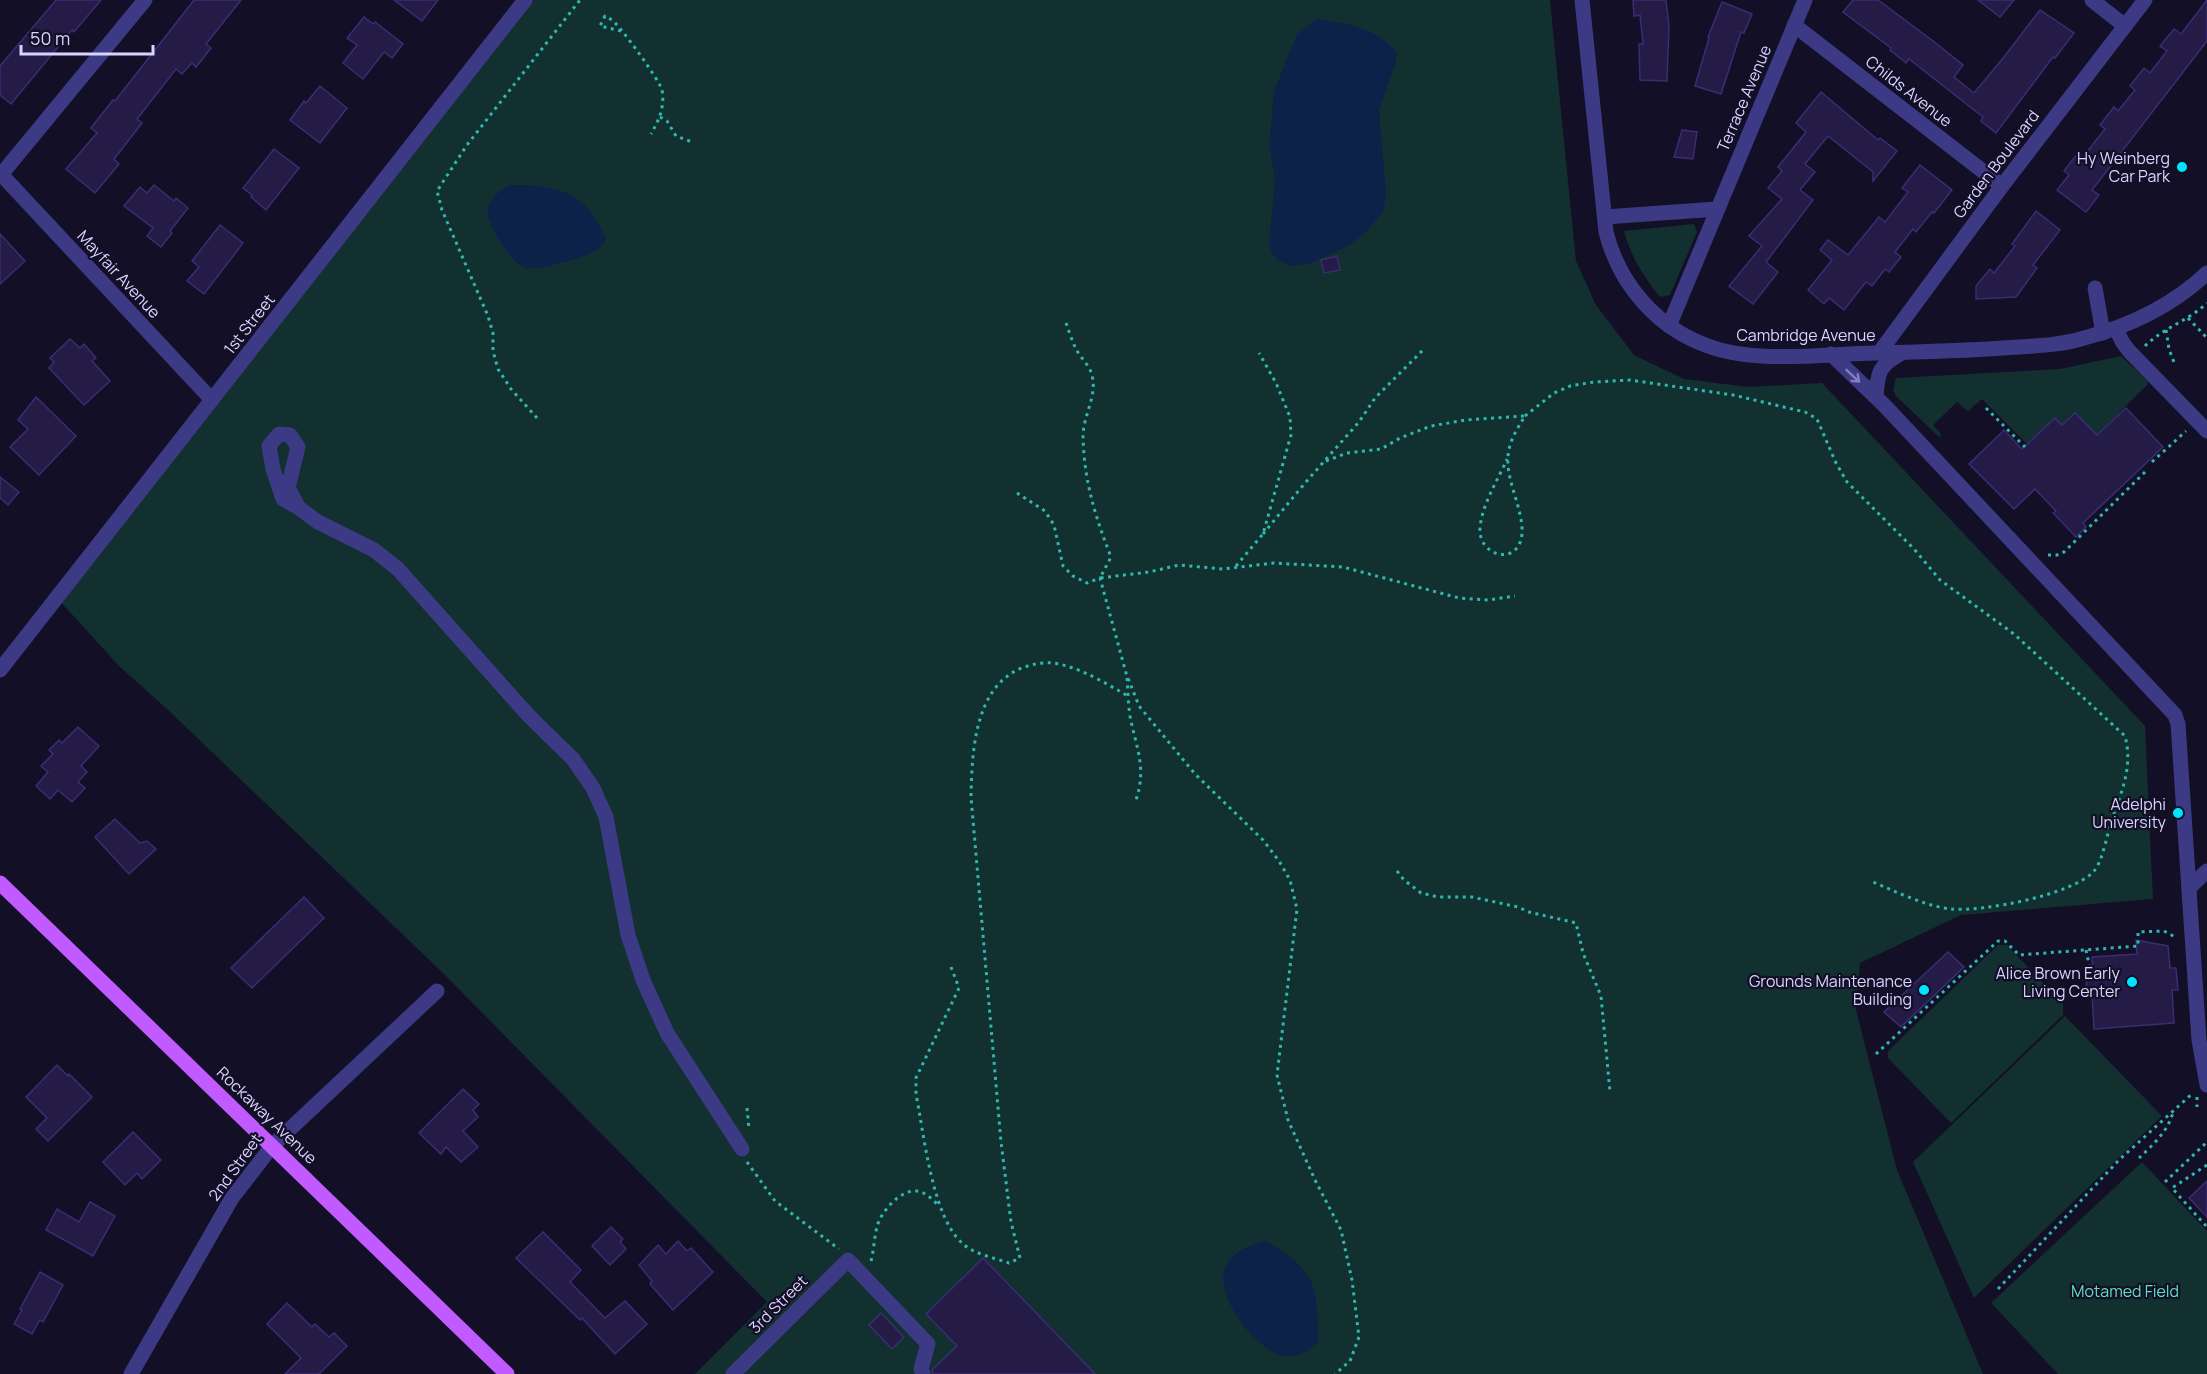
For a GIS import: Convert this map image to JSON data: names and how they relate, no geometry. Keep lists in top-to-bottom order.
{
  "streets": {
    "main road": ["Rockaway Avenue"],
    "street": [
      "Childs Avenue",
      "Terrace Avenue",
      "Garden Boulevard",
      "Mayfair Avenue",
      "1st Street",
      "Cambridge Avenue",
      "2nd Street",
      "3rd Street"
    ]
  },
  "crossings": [
    ["Childs Avenue", "Terrace Avenue"],
    ["Childs Avenue", "Garden Boulevard"],
    ["Terrace Avenue", "Cambridge Avenue"],
    ["Garden Boulevard", "Cambridge Avenue"],
    ["Mayfair Avenue", "1st Street"],
    ["Rockaway Avenue", "2nd Street"]
  ],
  "parks": ["Motamed Field"],
  "places": [
    "Hy Weinberg Car Park",
    "Adelphi University",
    "Alice Brown Early Living Center",
    "Grounds Maintenance Building"
  ],
  "scale_bar": "50 m"
}
